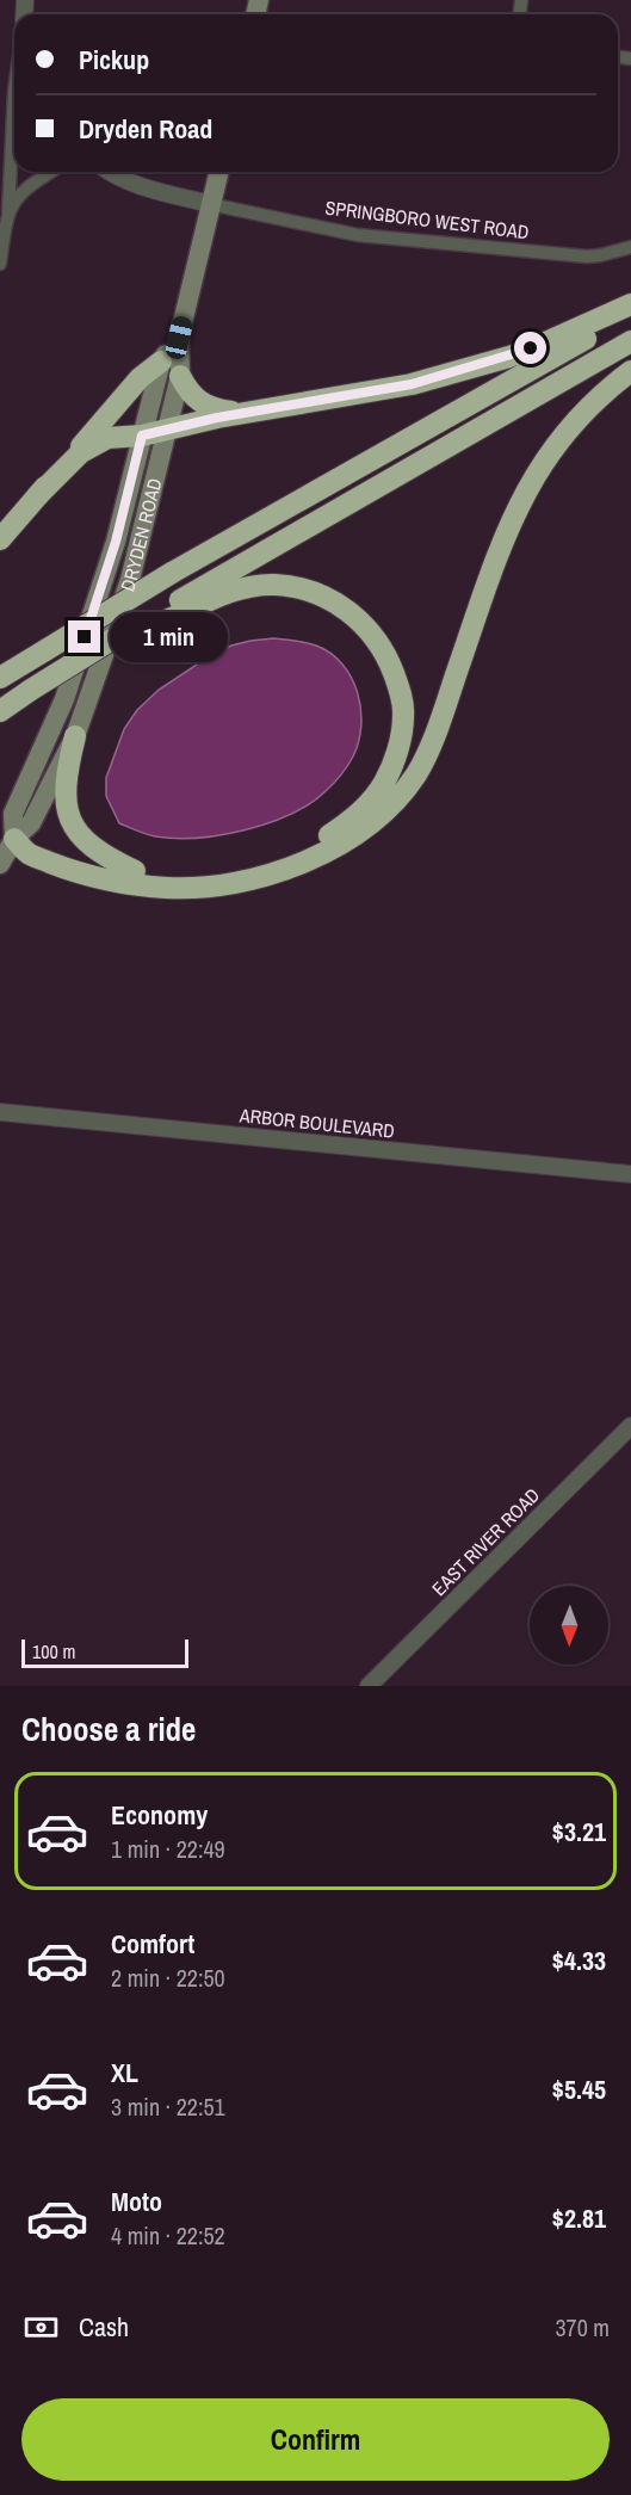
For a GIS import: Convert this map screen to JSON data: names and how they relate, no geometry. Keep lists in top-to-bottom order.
{
  "streets": {
    "main road": ["DRYDEN ROAD"],
    "street": ["SPRINGBORO WEST ROAD", "ARBOR BOULEVARD", "EAST RIVER ROAD"]
  },
  "crossings": [
    ["SPRINGBORO WEST ROAD", "DRYDEN ROAD"]
  ],
  "scale_bar": "100 m",
  "north": "bottom",
  "page": {
    "banner": ["Pickup", "Dryden Road"],
    "bubble": "1 min",
    "scale": "100 m",
    "heading": "Choose a ride",
    "list": [
      {
        "name": "Economy",
        "note": "1 min · 22:49",
        "value": "$3.21"
      },
      {
        "name": "Comfort",
        "note": "2 min · 22:50",
        "value": "$4.33"
      },
      {
        "name": "XL",
        "note": "3 min · 22:51",
        "value": "$5.45"
      },
      {
        "name": "Moto",
        "note": "4 min · 22:52",
        "value": "$2.81"
      }
    ],
    "pay": ["Cash", "370 m"],
    "buttons": "Confirm"
  }
}
